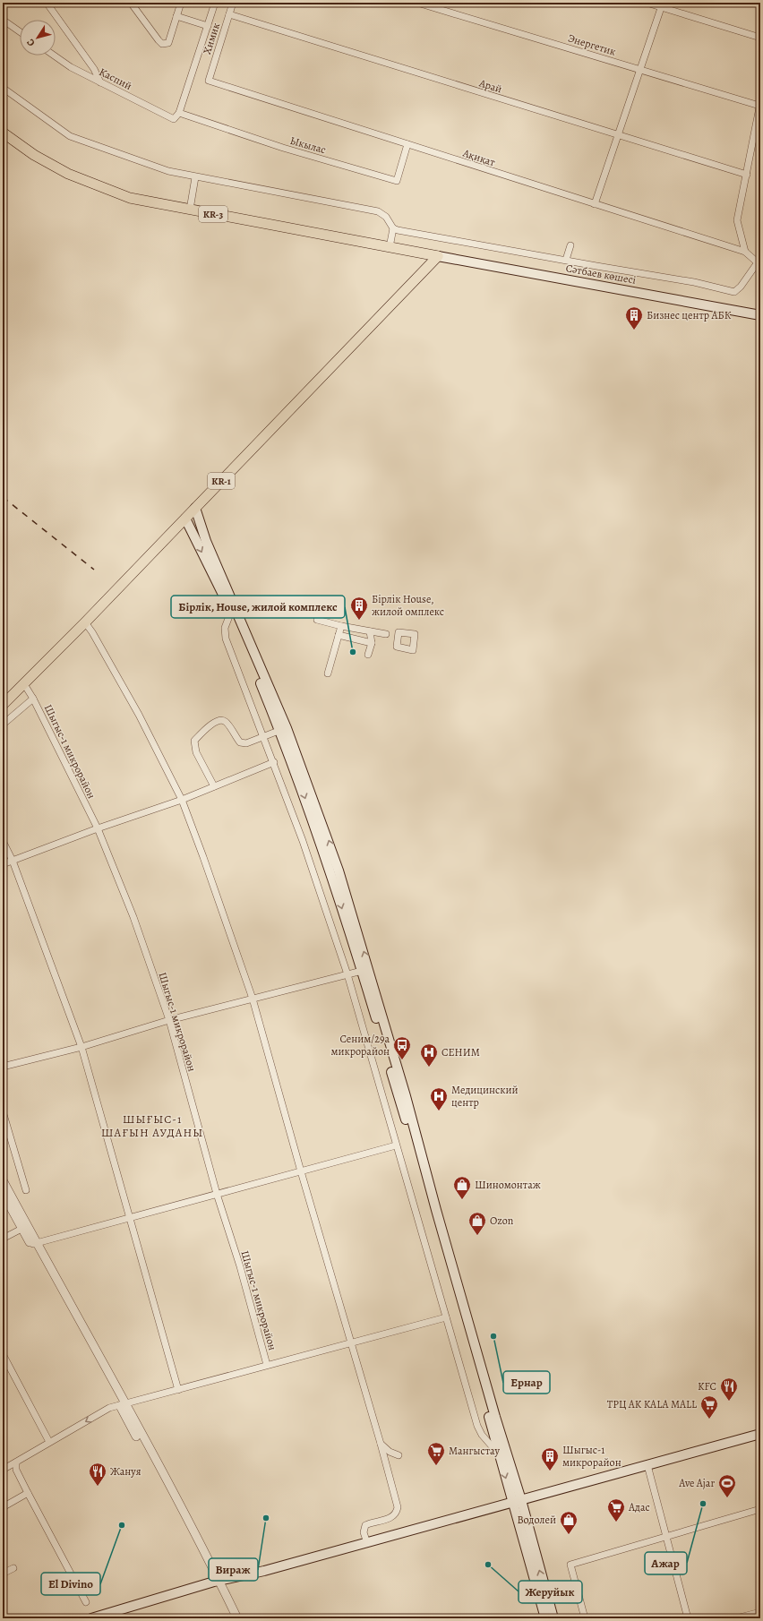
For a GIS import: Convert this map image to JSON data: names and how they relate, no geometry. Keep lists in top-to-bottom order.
{
  "streets": {
    "main road": ["KR-3", "Сәтбаев көшесі", "KR-1"],
    "street": [
      "Химик",
      "Энергетик",
      "Каспий",
      "Арай",
      "Ыкылас",
      "Ақиқат",
      "Шыгыс-1 микрорайон"
    ]
  },
  "crossings": [
    ["Химик", "Арай"],
    ["Химик", "Ақиқат"],
    ["Каспий", "Ыкылас"],
    ["Ыкылас", "Ақиқат"],
    ["KR-3", "Сәтбаев көшесі"],
    ["KR-3", "KR-1"],
    ["Сәтбаев көшесі", "KR-1"],
    ["KR-1", "Шыгыс-1 микрорайон"]
  ],
  "districts": ["ШЫҒЫС-1 ШАҒЫН АУДАНЫ"],
  "places": {
    "building": ["Бизнес центр АБК", "Бірлік House, жилой омплекс", "Шыгыс-1 микрорайон"],
    "other": [
      "Бірлік, House, жилой комплекс",
      "Ернар",
      "Ажар",
      "Вираж",
      "El Divino",
      "Жеруйык"
    ],
    "bus stop": ["Сеним/29а микрорайон"],
    "hospital": ["СЕНИМ", "Медицинский центр"],
    "shop": ["Шиномонтаж", "Ozon", "Водолей"],
    "restaurant": ["KFC", "Жануя"],
    "supermarket": ["ТРЦ AK KALA MALL", "Мангыстау", "Адас"],
    "sports": ["Ave Ajar"]
  },
  "north": "bottom left"
}
